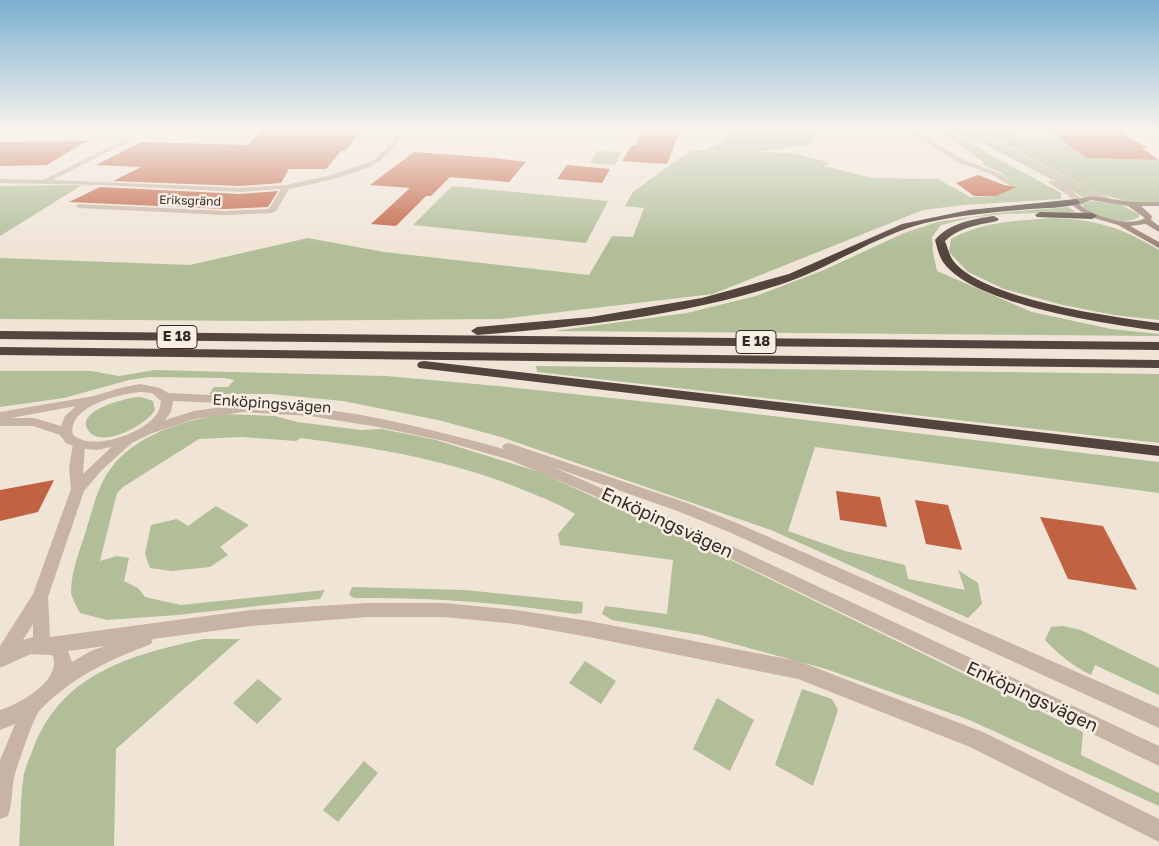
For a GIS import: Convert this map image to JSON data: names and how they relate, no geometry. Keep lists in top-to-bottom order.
{
  "streets": {
    "highway": ["E 18"],
    "street": ["Eriksgränd", "Enköpingsvägen"]
  }
}
